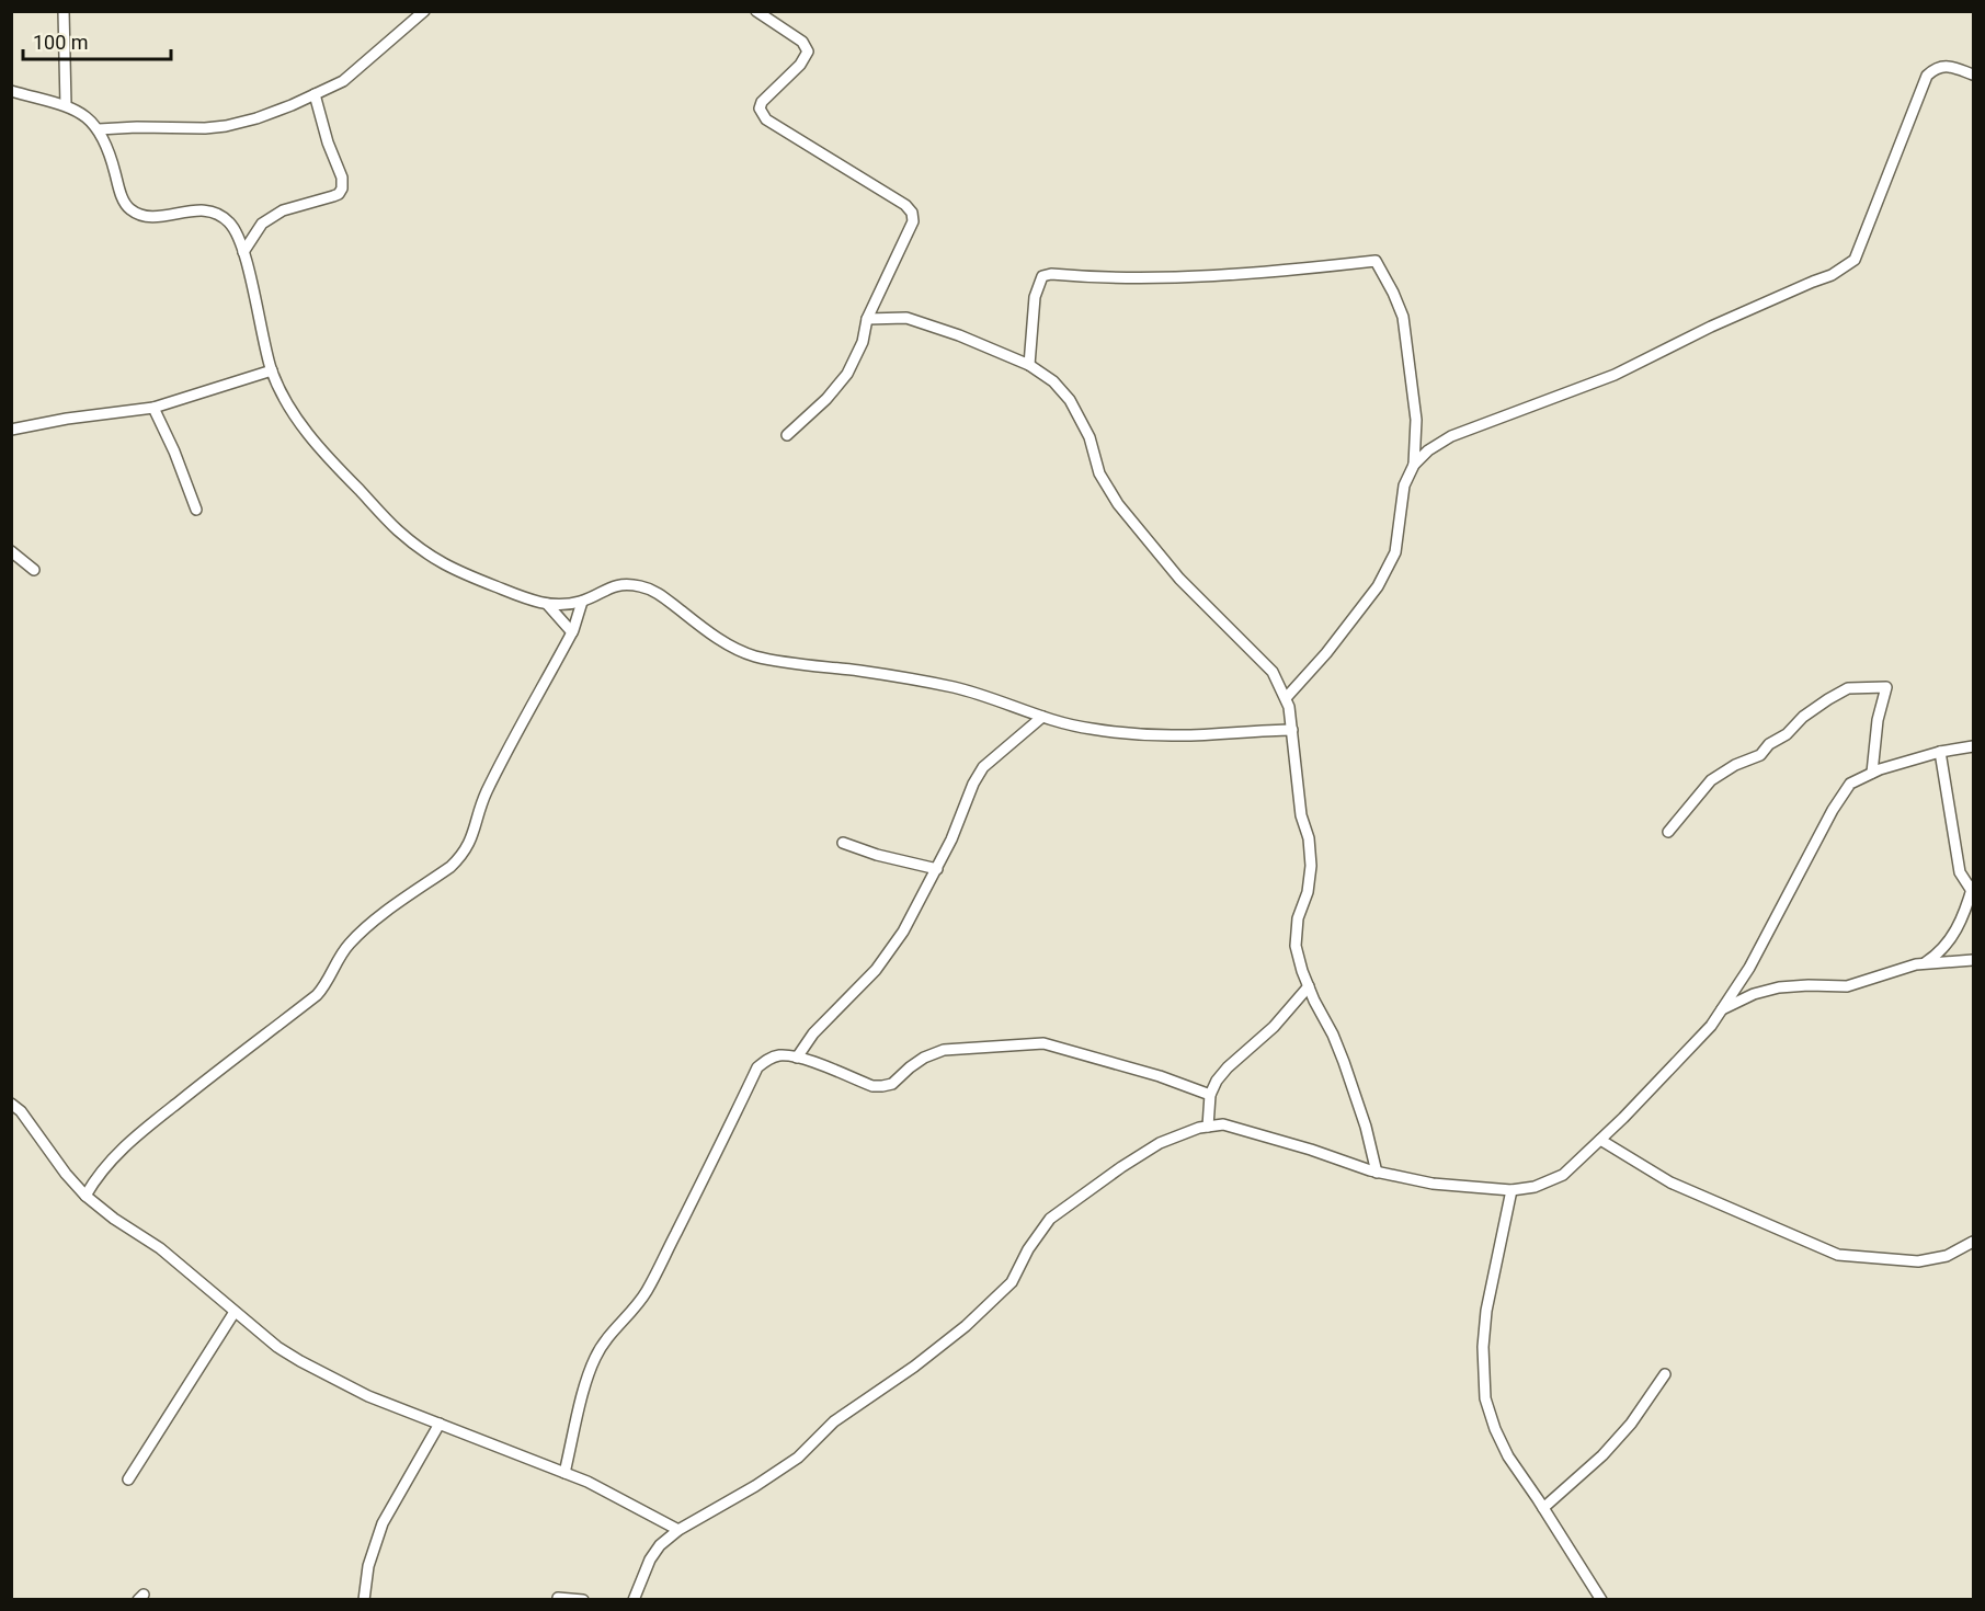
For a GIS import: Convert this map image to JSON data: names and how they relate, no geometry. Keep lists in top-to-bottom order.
{
  "scale_bar": "100 m"
}
